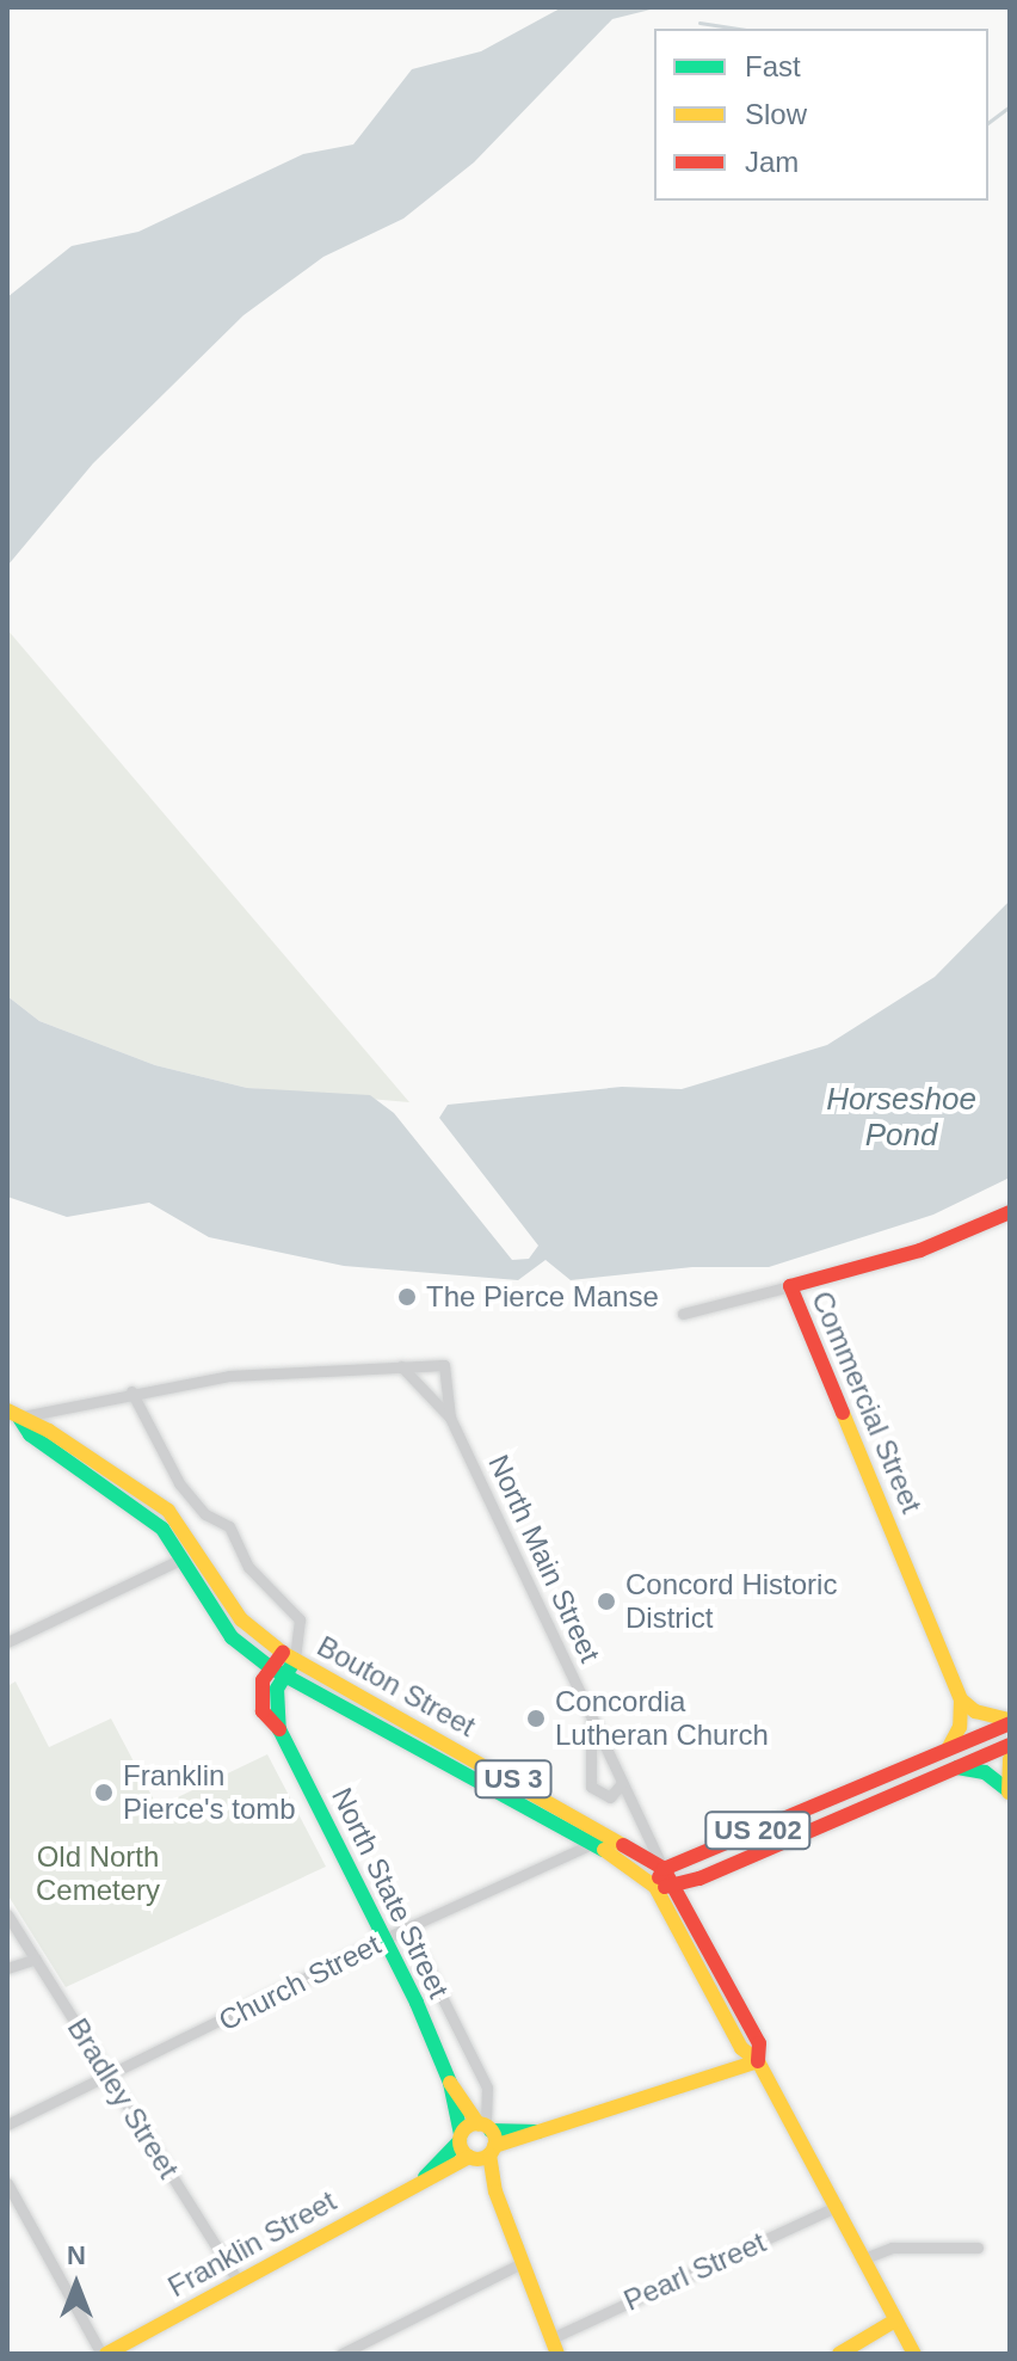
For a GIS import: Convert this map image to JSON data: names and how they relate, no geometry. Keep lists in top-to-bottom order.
{
  "streets": {
    "main road": [
      "Commercial Street",
      "Bouton Street",
      "US 3",
      "US 202",
      "North State Street",
      "Franklin Street"
    ],
    "street": [
      "North Main Street",
      "Church Street",
      "Bradley Street",
      "Pearl Street"
    ]
  },
  "crossings": [
    ["North Main Street", "Bouton Street"],
    ["North Main Street", "US 202"],
    ["Bouton Street", "US 3"],
    ["Bouton Street", "US 202"],
    ["Bouton Street", "North State Street"],
    ["Bouton Street", "Church Street"],
    ["US 3", "US 202"],
    ["US 3", "North State Street"],
    ["US 3", "Pearl Street"],
    ["North State Street", "Church Street"],
    ["North State Street", "Franklin Street"],
    ["North State Street", "Pearl Street"],
    ["Church Street", "Bradley Street"],
    ["Bradley Street", "Franklin Street"]
  ],
  "water": ["Horseshoe Pond"],
  "parks": ["Old North Cemetery"],
  "places": [
    "The Pierce Manse",
    "Concord Historic District",
    "Concordia Lutheran Church",
    "Franklin Pierce's tomb"
  ],
  "legend": ["Fast", "Slow", "Jam"],
  "north": "top"
}
